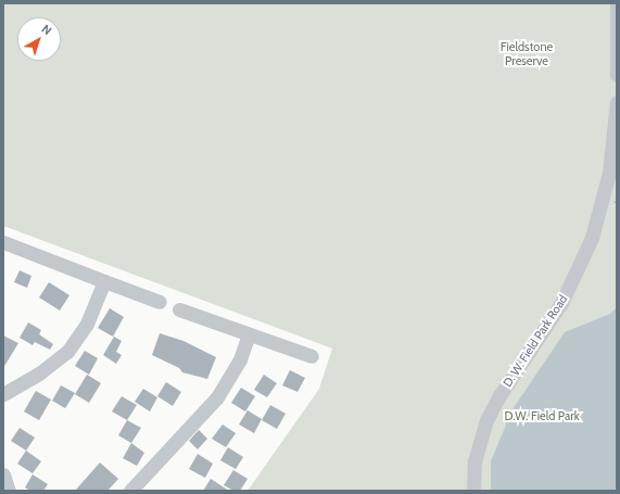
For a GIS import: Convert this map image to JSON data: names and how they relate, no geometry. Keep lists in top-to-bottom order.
{
  "streets": {
    "street": ["D. W. Field Park Road"]
  },
  "parks": ["Fieldstone Preserve", "D.W. Field Park"],
  "north": "top right"
}
